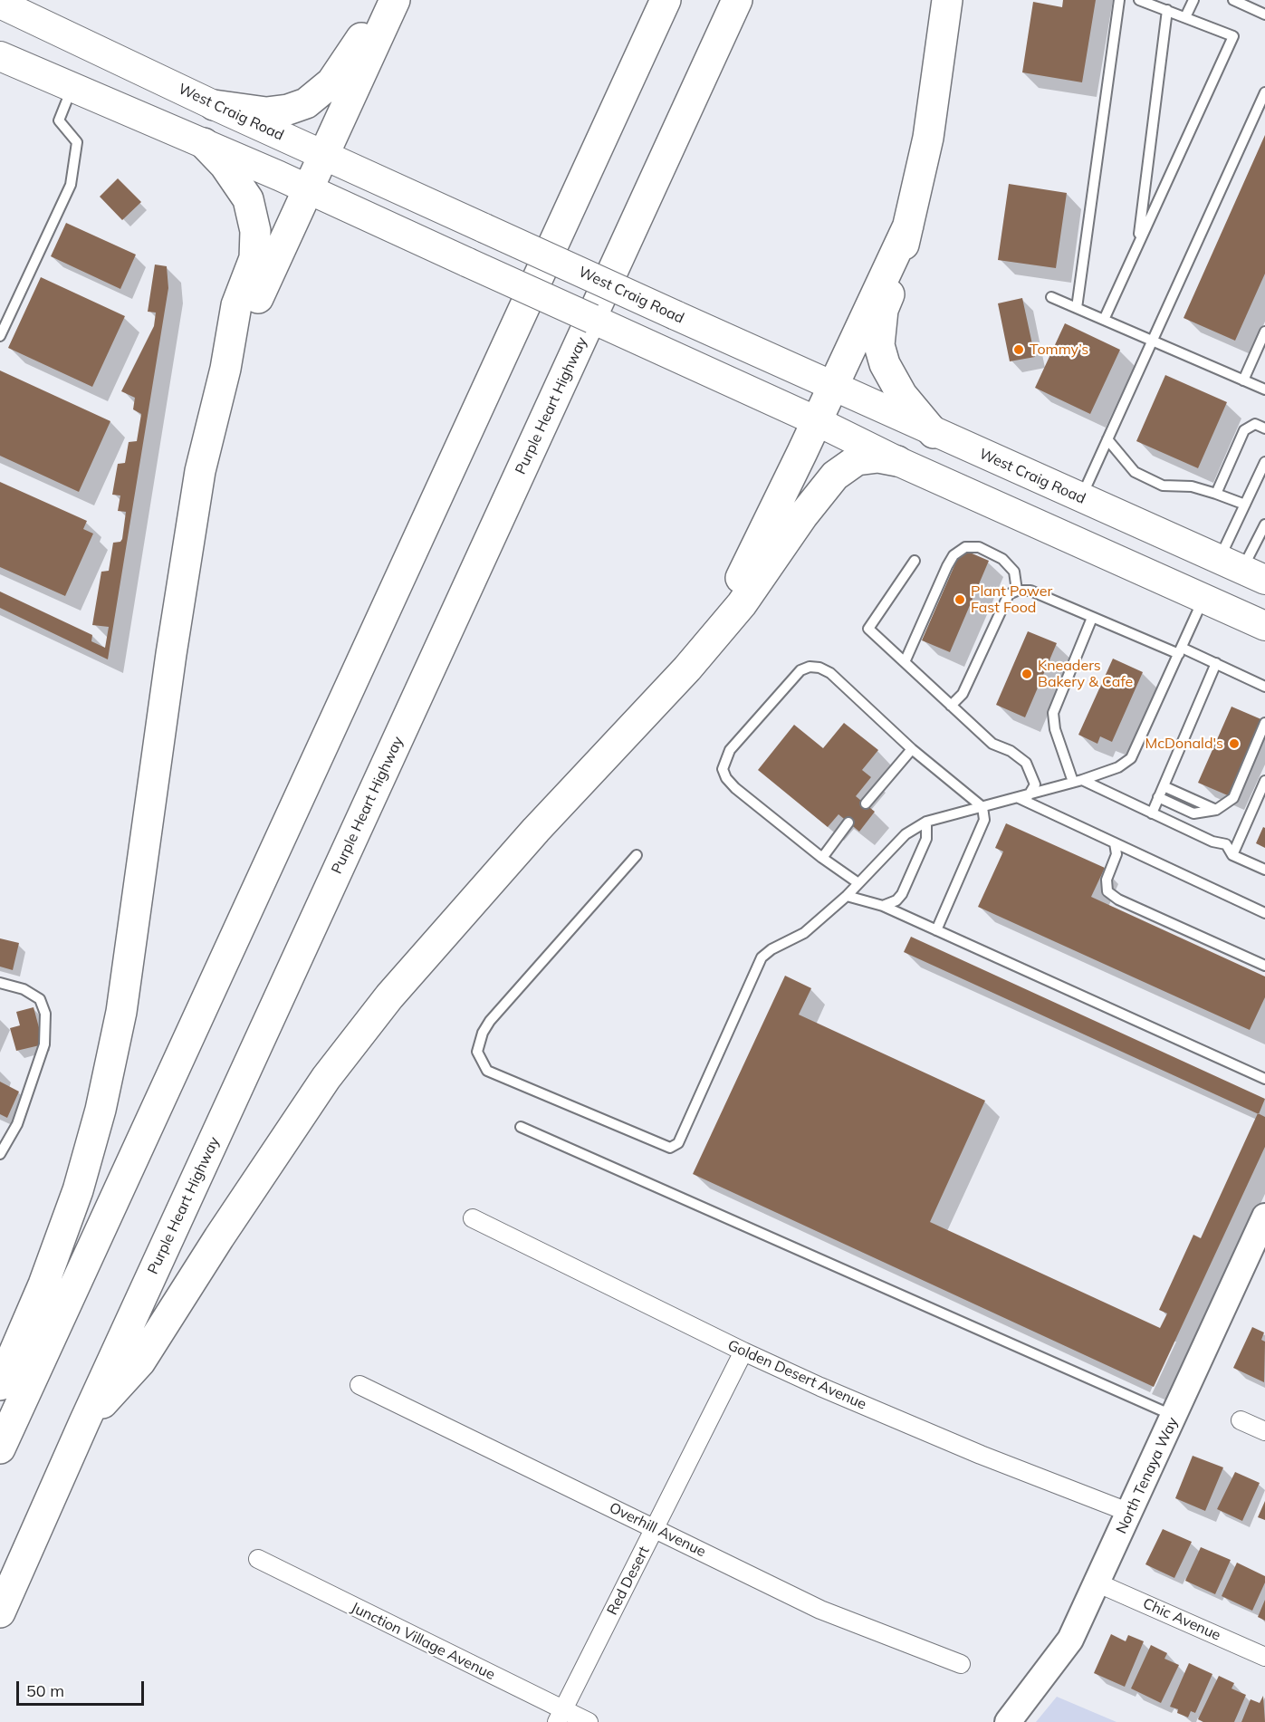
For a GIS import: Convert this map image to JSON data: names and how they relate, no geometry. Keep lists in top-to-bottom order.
{
  "streets": {
    "highway": ["Purple Heart Highway"],
    "main road": ["West Craig Road", "North Tenaya Way"],
    "street": [
      "Golden Desert Avenue",
      "Overhill Avenue",
      "Red Desert",
      "Chic Avenue",
      "Junction Village Avenue"
    ]
  },
  "crossings": [
    ["Golden Desert Avenue", "North Tenaya Way"],
    ["Golden Desert Avenue", "Red Desert"],
    ["North Tenaya Way", "Chic Avenue"],
    ["Overhill Avenue", "Red Desert"],
    ["Red Desert", "Junction Village Avenue"]
  ],
  "places": [
    "Tommy’s",
    "Plant Power Fast Food",
    "Kneaders Bakery & Cafe",
    "McDonald's"
  ],
  "scale_bar": "50 m"
}
